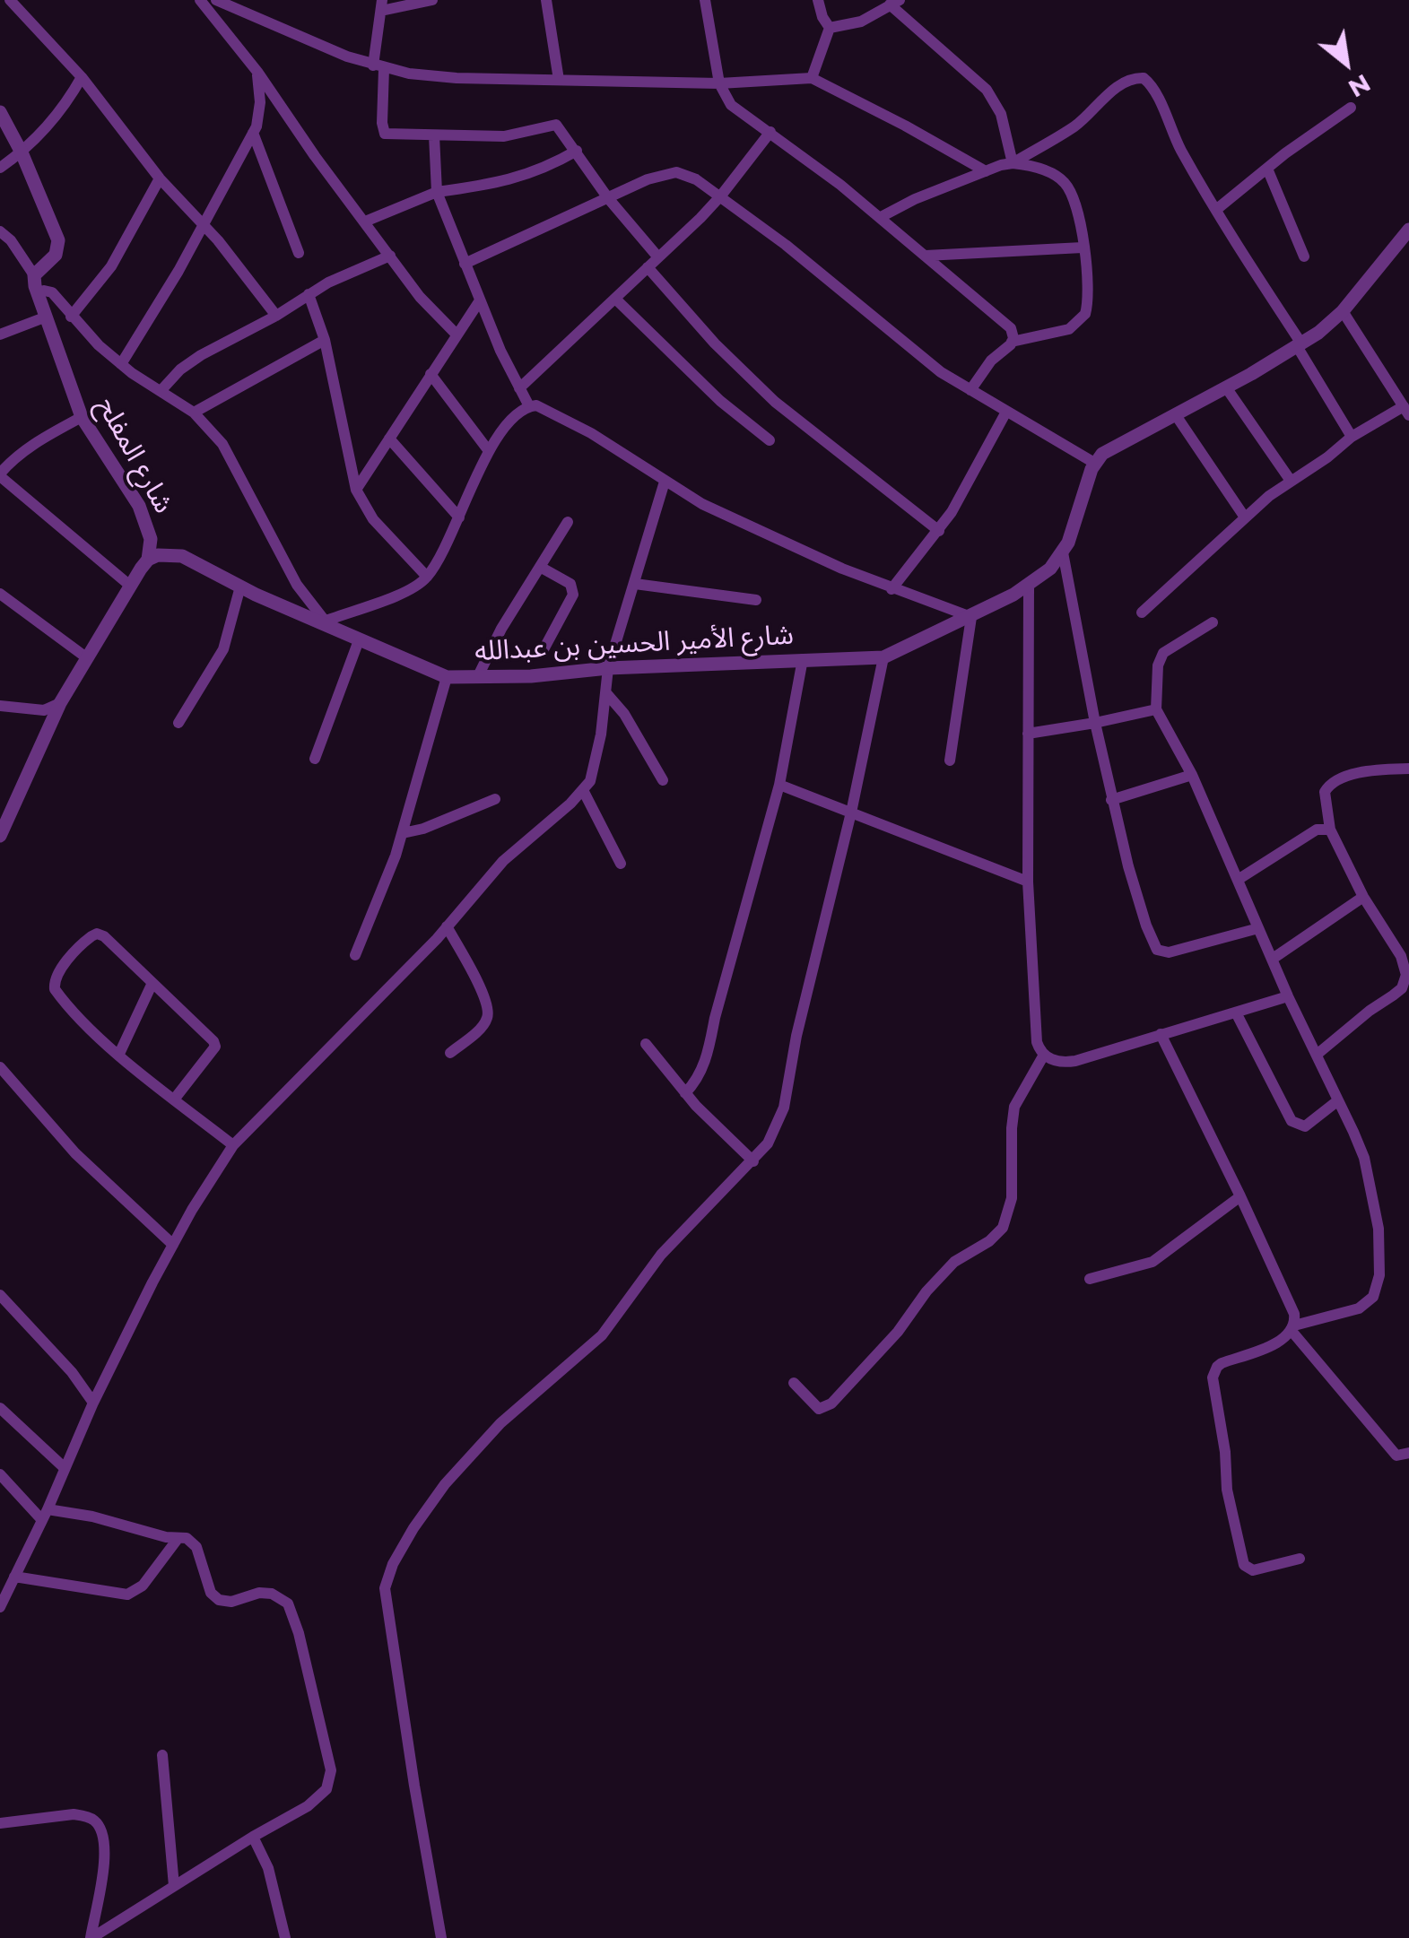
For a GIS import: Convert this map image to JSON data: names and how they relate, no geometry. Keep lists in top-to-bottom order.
{
  "streets": {
    "street": ["شارع المفلح", "شارع الأمير الحسين بن عبدالله"]
  },
  "crossings": [
    ["شارع المفلح", "شارع الأمير الحسين بن عبدالله"]
  ],
  "north": "bottom right"
}
